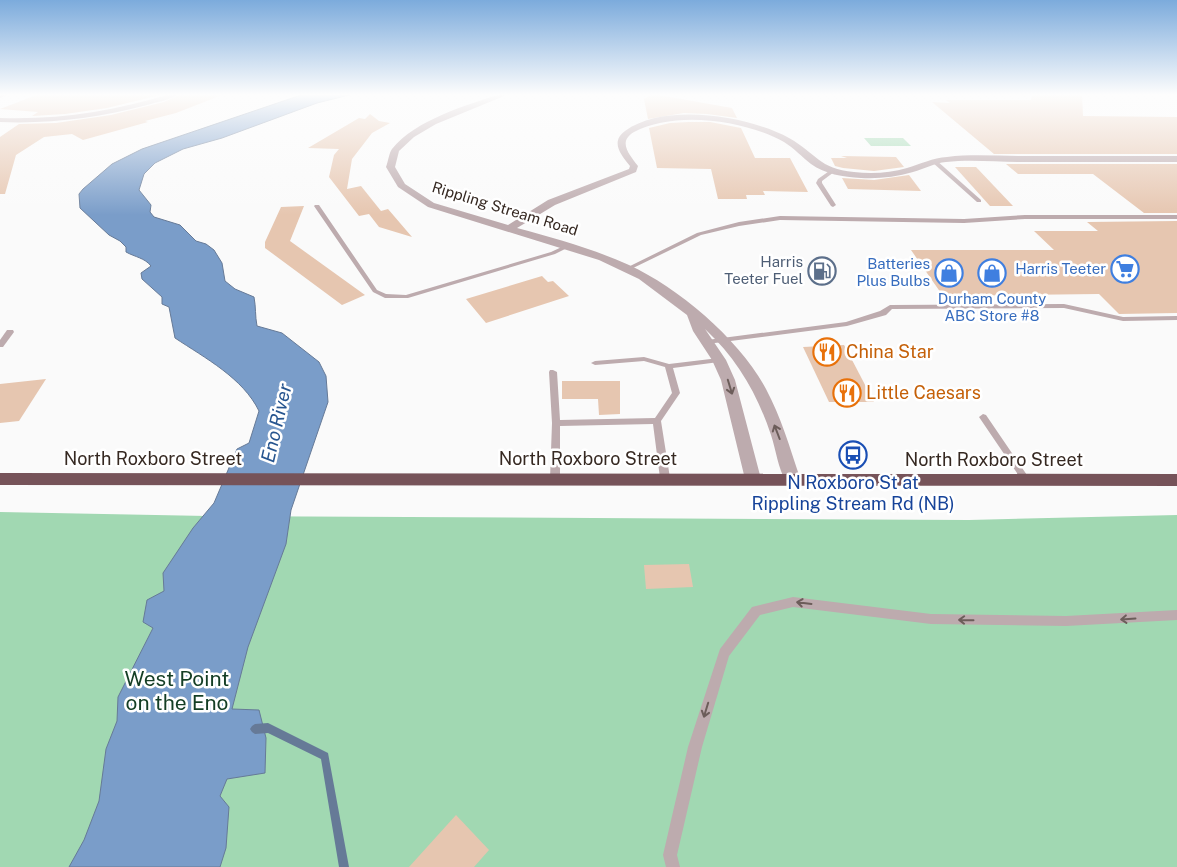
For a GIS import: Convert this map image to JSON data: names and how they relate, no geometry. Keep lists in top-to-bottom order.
{
  "streets": {
    "highway": ["North Roxboro Street"],
    "street": ["Rippling Stream Road"]
  },
  "crossings": [
    ["Rippling Stream Road", "North Roxboro Street"]
  ],
  "water": ["Eno River"],
  "parks": ["West Point on the Eno"],
  "places": {
    "supermarket": ["Harris Teeter"],
    "fuel station": ["Harris Teeter Fuel"],
    "shop": ["Batteries Plus Bulbs", "Durham County ABC Store #8"],
    "restaurant": ["China Star", "Little Caesars"],
    "bus stop": ["N Roxboro St at Rippling Stream Rd (NB)"]
  }
}
